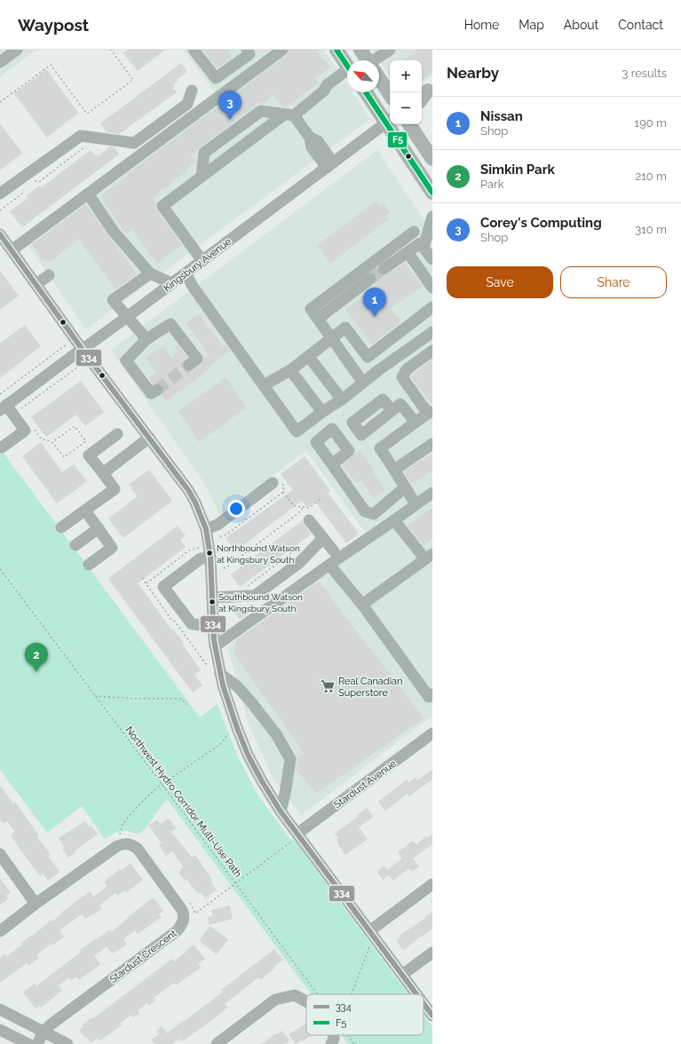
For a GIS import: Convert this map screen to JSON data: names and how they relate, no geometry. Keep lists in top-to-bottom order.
{
  "streets": {
    "street": ["Kingsbury Avenue", "Stardust Avenue", "Stardust Crescent"],
    "path": ["Northwest Hydro Corridor Multi-Use Path"]
  },
  "places": {
    "other": ["Northbound Watson at Kingsbury South", "Southbound Watson at Kingsbury South"],
    "supermarket": ["Real Canadian Superstore"]
  },
  "lines": ["transit line F5", "transit line 334"],
  "legend": ["334", "F5"],
  "north": "top left",
  "page": {
    "header": "Waypost",
    "nav": [
      "Home",
      "Map",
      "About",
      "Contact"
    ],
    "heading": ["Nearby", "3 results"],
    "map_buttons": ["+", "−"],
    "pins": ["3", "1", "2"],
    "list": [
      {
        "mark": "1",
        "name": "Nissan",
        "note": "Shop",
        "value": "190 m"
      },
      {
        "mark": "2",
        "name": "Simkin Park",
        "note": "Park",
        "value": "210 m"
      },
      {
        "mark": "3",
        "name": "Corey's Computing",
        "note": "Shop",
        "value": "310 m"
      }
    ],
    "buttons": ["Save", "Share"]
  }
}
